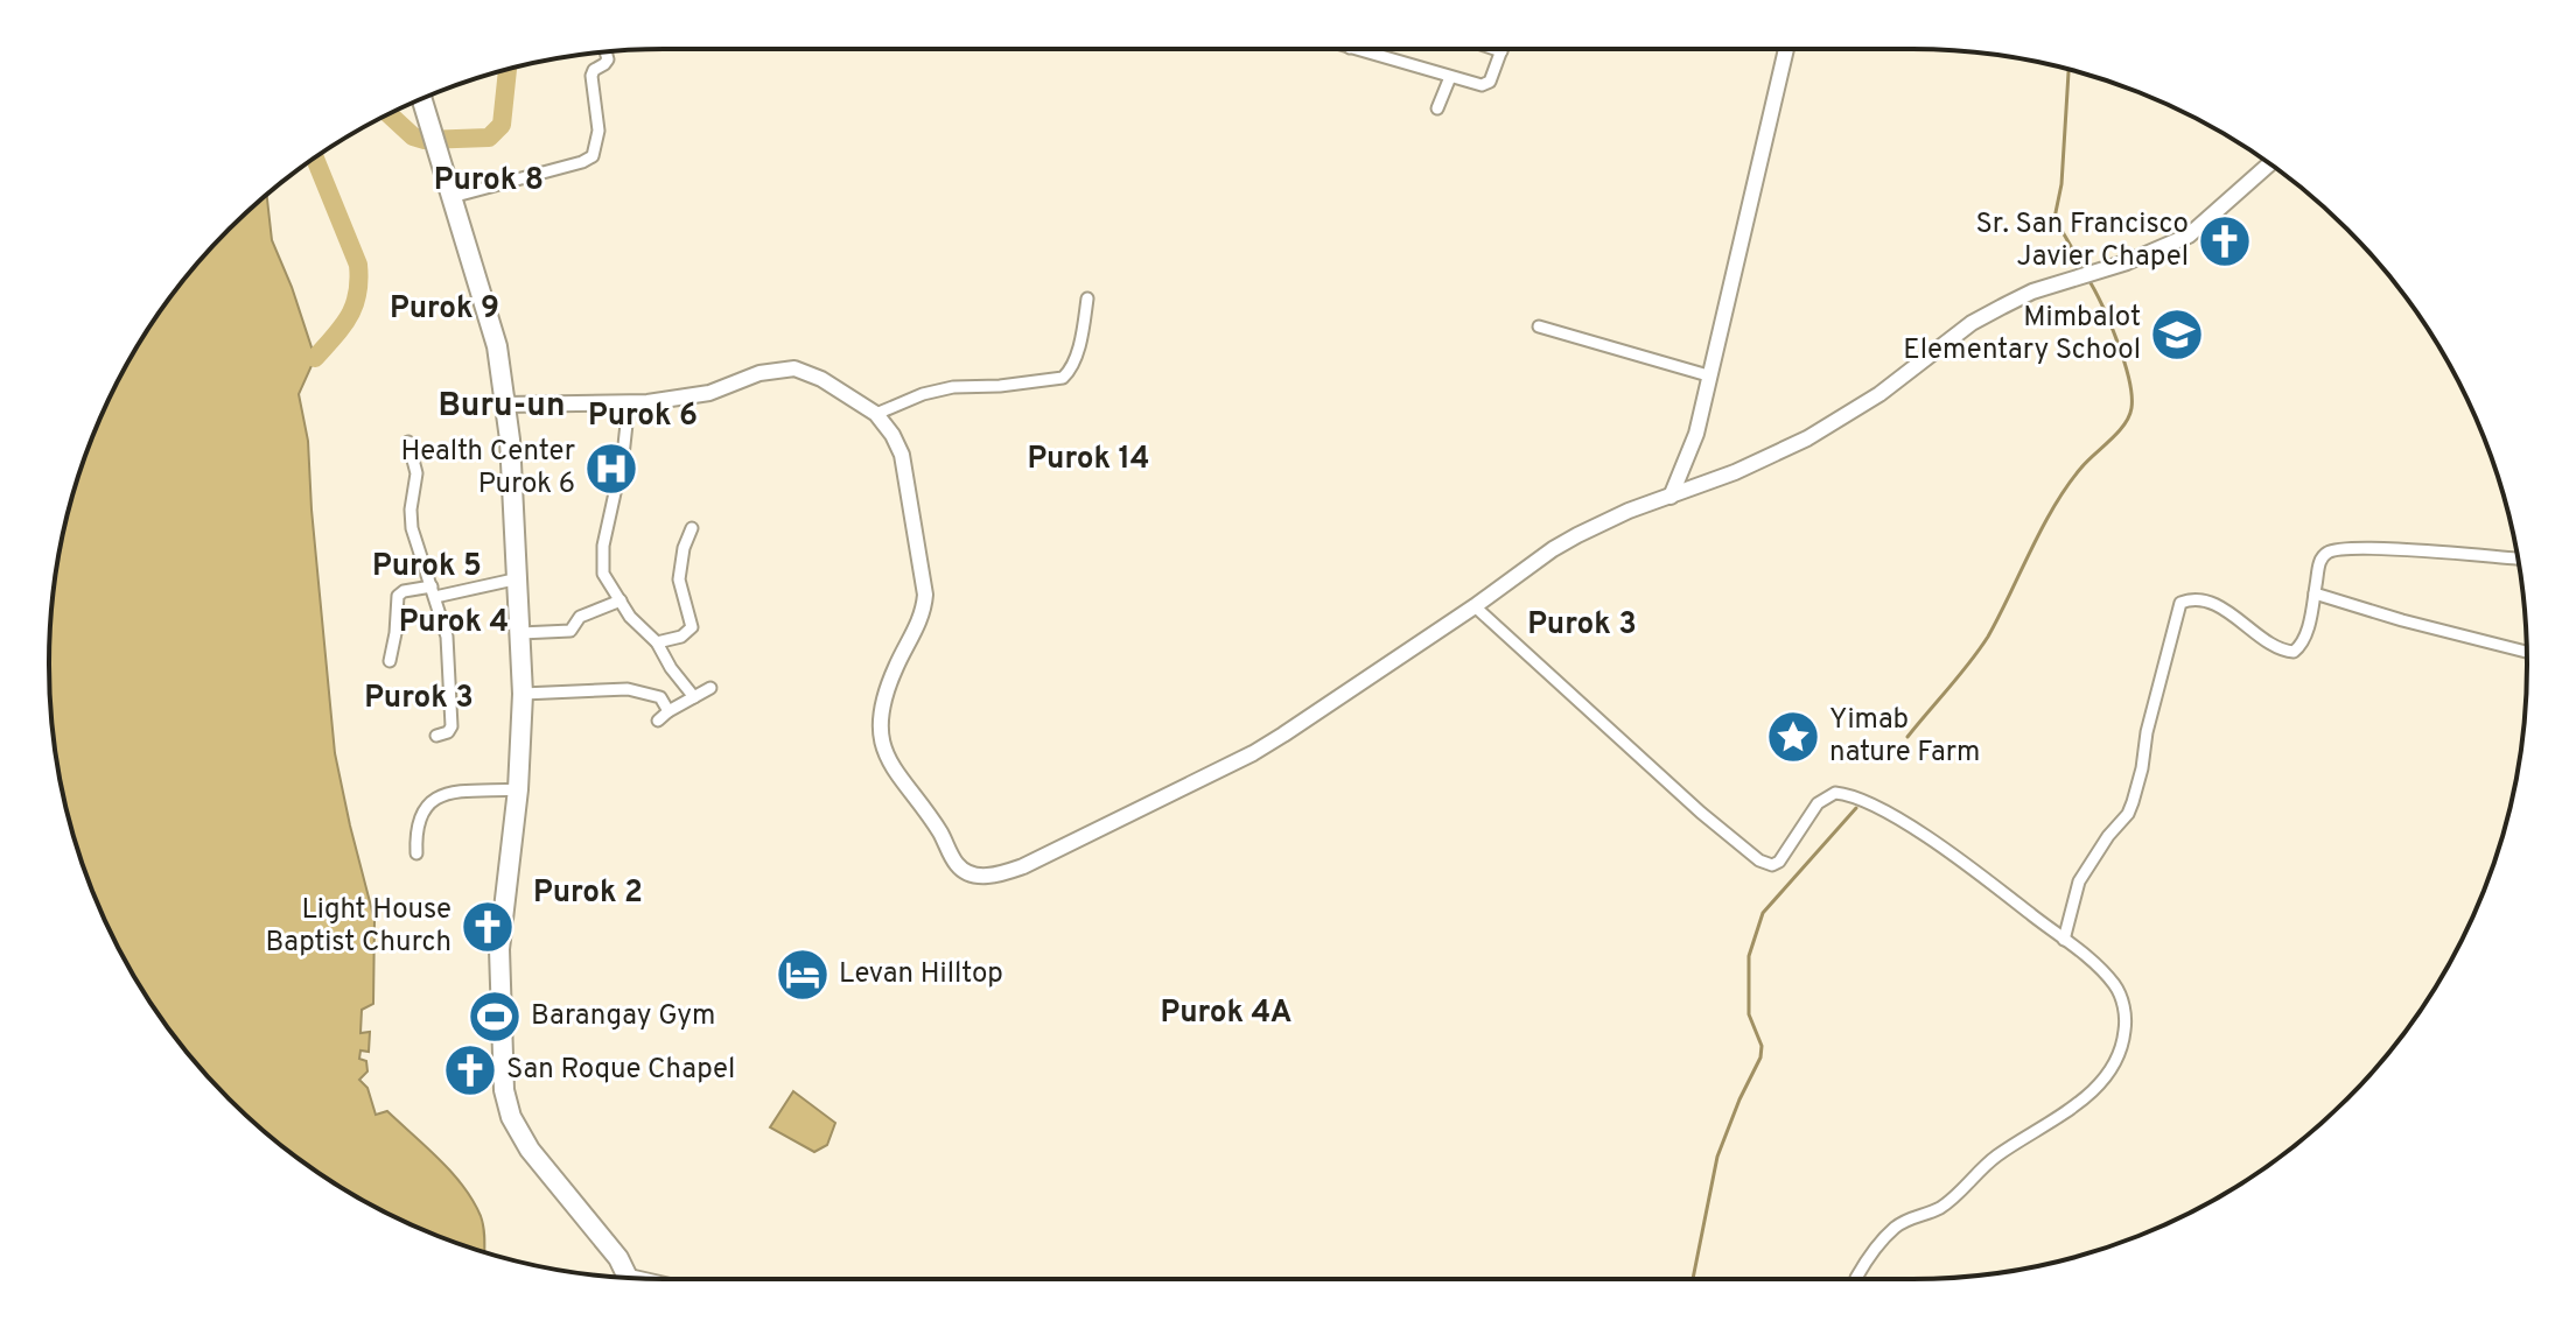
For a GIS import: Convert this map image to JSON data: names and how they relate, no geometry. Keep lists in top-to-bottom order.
{
  "districts": [
    "Purok 8",
    "Purok 9",
    "Buru-un",
    "Purok 6",
    "Purok 14",
    "Purok 5",
    "Purok 4",
    "Purok 3",
    "Purok 3",
    "Purok 2",
    "Purok 4A"
  ],
  "places": {
    "church": ["Sr. San Francisco Javier Chapel", "Light House Baptist Church", "San Roque Chapel"],
    "school or university": ["Mimbalot Elementary School"],
    "hospital": ["Health Center Purok 6"],
    "place": ["Yimab nature Farm"],
    "hotel": ["Levan Hilltop"],
    "sports": ["Barangay Gym"]
  }
}
